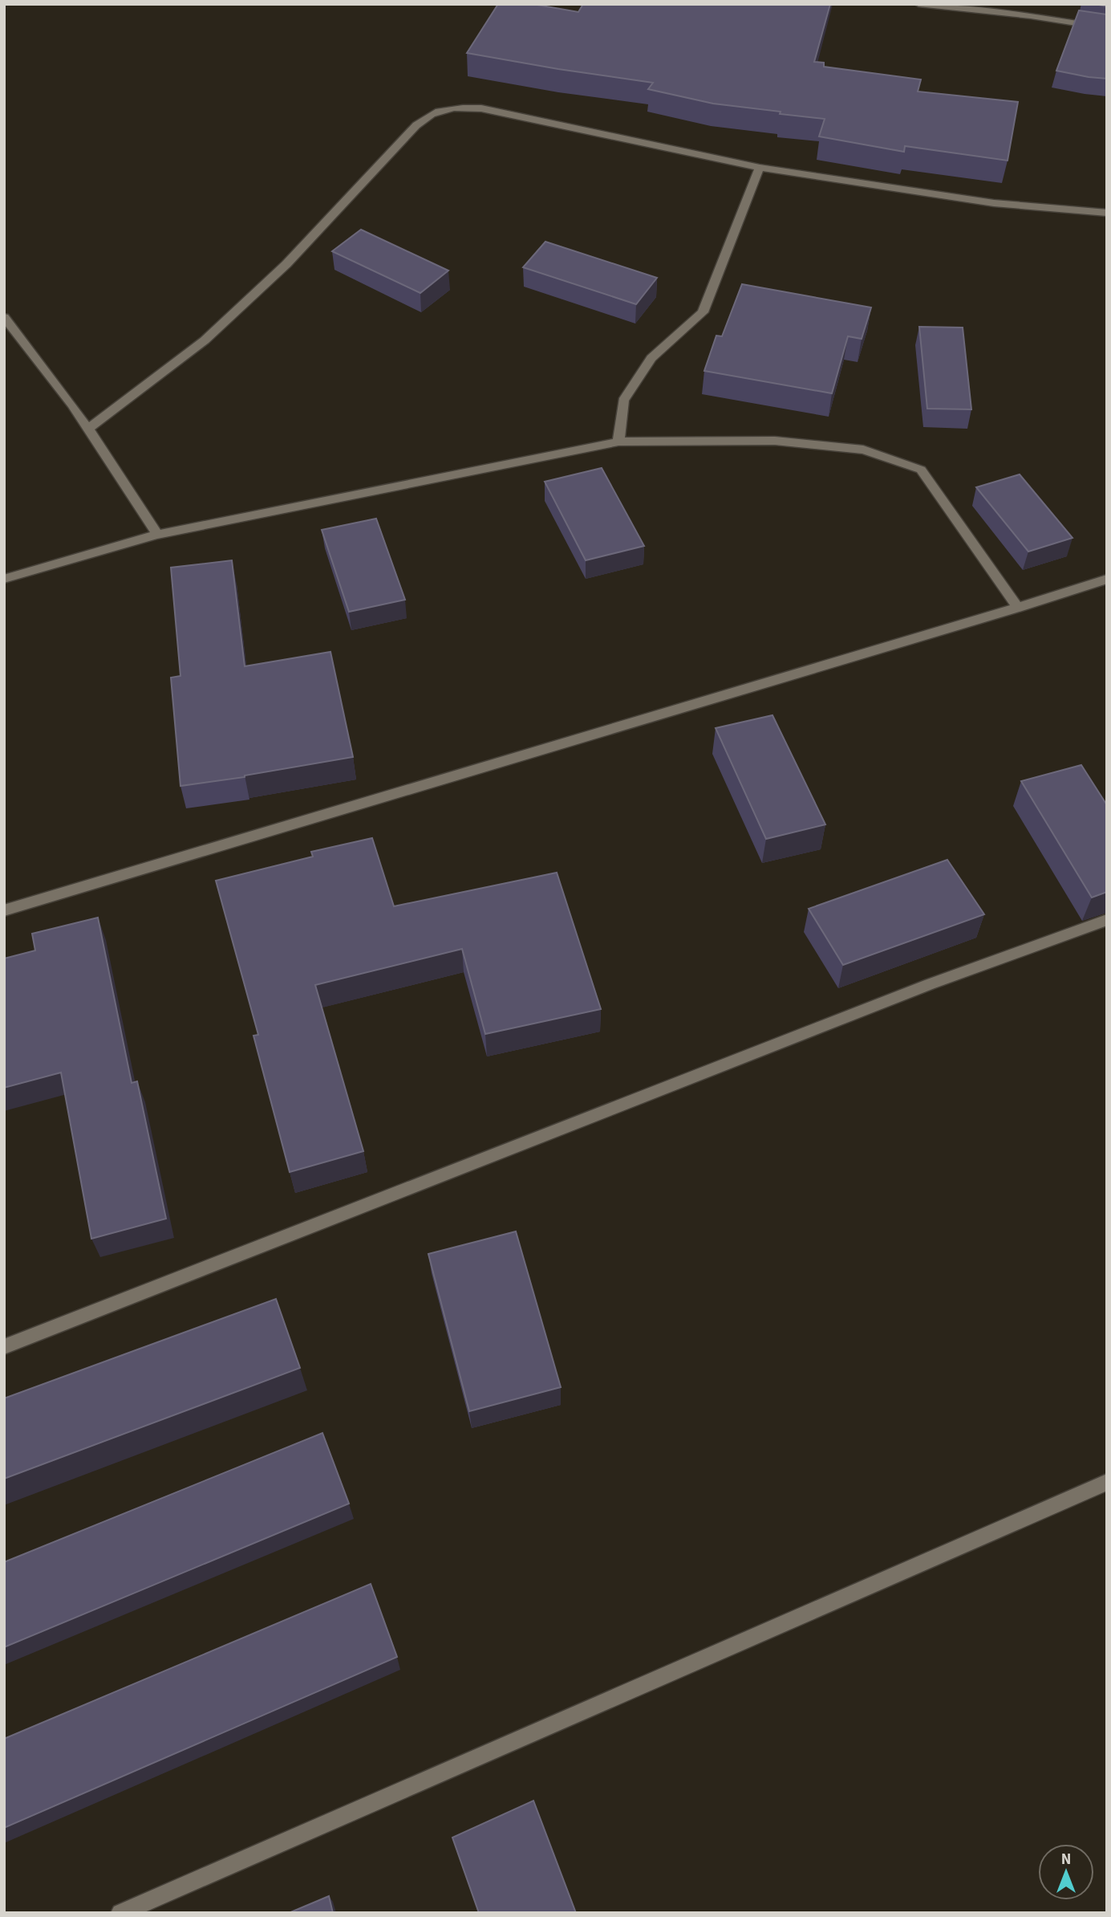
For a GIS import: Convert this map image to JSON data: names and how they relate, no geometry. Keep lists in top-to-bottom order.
{
  "north": "top"
}
